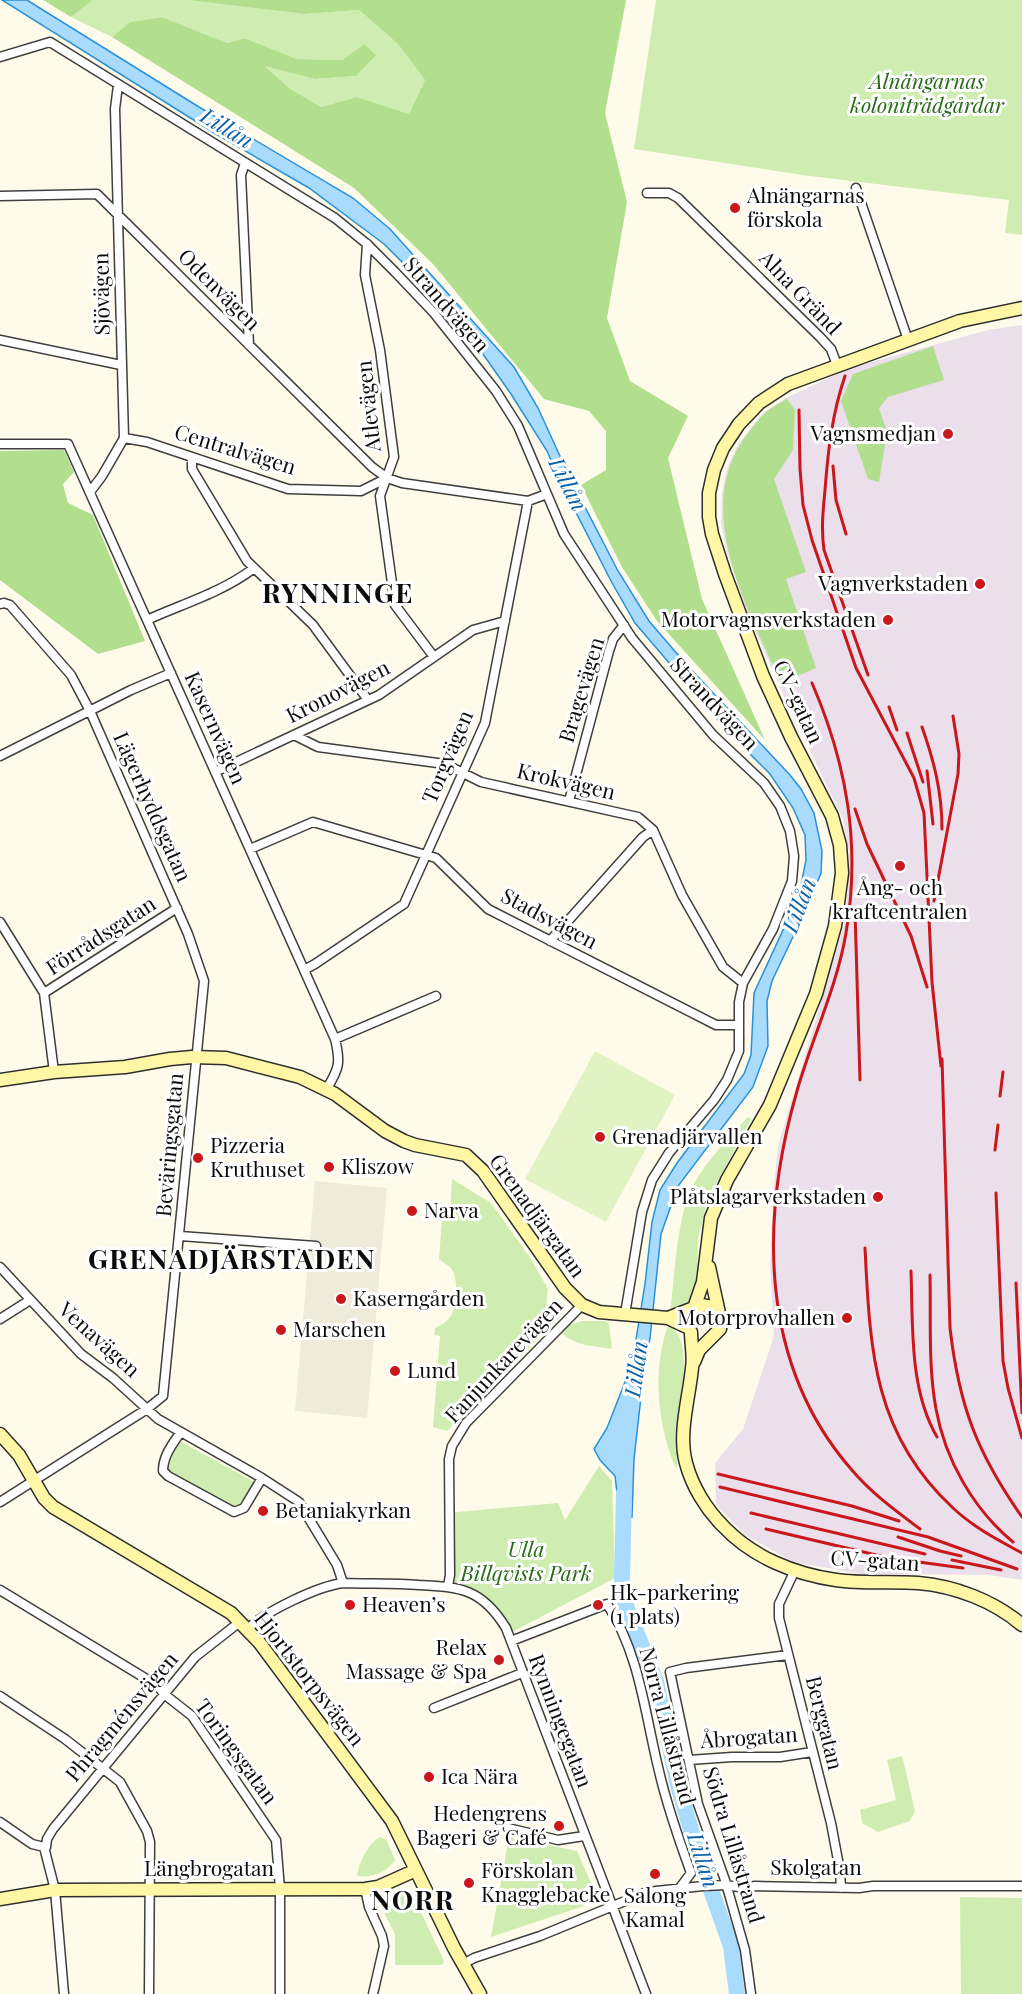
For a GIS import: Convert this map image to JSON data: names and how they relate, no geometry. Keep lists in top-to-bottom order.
{
  "streets": {
    "street": [
      "Odenvägen",
      "Alna Gränd",
      "Sjövägen",
      "Strandvägen",
      "Atlevägen",
      "Centralvägen",
      "Bragevägen",
      "Kronovägen",
      "CV-gatan",
      "Kasernvägen",
      "Torgvägen",
      "Krokvägen",
      "Lägerhyddsgatan",
      "Stadsvägen",
      "Förrådsgatan",
      "Beväringsgatan",
      "Grenadjärgatan",
      "Venavägen",
      "Fanjunkarevägen",
      "Hjortstorpsvägen",
      "Phragménsvägen",
      "Rynningegatan",
      "Berggatan",
      "Norra Lillåstrand",
      "Åbrogatan",
      "Toringsgatan",
      "Södra Lillåstrand",
      "Skolgatan",
      "Längbrogatan"
    ]
  },
  "crossings": [
    ["Odenvägen", "Sjövägen"],
    ["Odenvägen", "Atlevägen"],
    ["Odenvägen", "Centralvägen"],
    ["Alna Gränd", "CV-gatan"],
    ["Sjövägen", "Strandvägen"],
    ["Sjövägen", "Centralvägen"],
    ["Strandvägen", "Atlevägen"],
    ["Strandvägen", "Bragevägen"],
    ["Strandvägen", "Stadsvägen"],
    ["Strandvägen", "Grenadjärgatan"],
    ["Atlevägen", "Centralvägen"],
    ["Atlevägen", "Kronovägen"],
    ["Bragevägen", "Krokvägen"],
    ["Kronovägen", "Kasernvägen"],
    ["Kronovägen", "Torgvägen"],
    ["Kronovägen", "Krokvägen"],
    ["CV-gatan", "Grenadjärgatan"],
    ["CV-gatan", "Berggatan"],
    ["Kasernvägen", "Torgvägen"],
    ["Kasernvägen", "Stadsvägen"],
    ["Kasernvägen", "Grenadjärgatan"],
    ["Torgvägen", "Krokvägen"],
    ["Torgvägen", "Stadsvägen"],
    ["Lägerhyddsgatan", "Förrådsgatan"],
    ["Lägerhyddsgatan", "Beväringsgatan"],
    ["Lägerhyddsgatan", "Grenadjärgatan"],
    ["Beväringsgatan", "Grenadjärgatan"],
    ["Beväringsgatan", "Venavägen"],
    ["Grenadjärgatan", "Fanjunkarevägen"],
    ["Venavägen", "Phragménsvägen"],
    ["Venavägen", "Rynningegatan"],
    ["Fanjunkarevägen", "Rynningegatan"],
    ["Hjortstorpsvägen", "Phragménsvägen"],
    ["Hjortstorpsvägen", "Skolgatan"],
    ["Hjortstorpsvägen", "Längbrogatan"],
    ["Phragménsvägen", "Rynningegatan"],
    ["Phragménsvägen", "Toringsgatan"],
    ["Rynningegatan", "Norra Lillåstrand"],
    ["Rynningegatan", "Skolgatan"],
    ["Berggatan", "Åbrogatan"],
    ["Berggatan", "Södra Lillåstrand"],
    ["Berggatan", "Skolgatan"],
    ["Norra Lillåstrand", "Skolgatan"],
    ["Åbrogatan", "Södra Lillåstrand"],
    ["Toringsgatan", "Längbrogatan"],
    ["Södra Lillåstrand", "Skolgatan"]
  ],
  "districts": ["RYNNINGE", "GRENADJÄRSTADEN", "NORR"],
  "water": ["Lillån"],
  "parks": ["Alnängarnas koloniträdgårdar", "Ulla Billqvists Park"],
  "places": [
    "Alnängarnas förskola",
    "Vagnsmedjan",
    "Vagnverkstaden",
    "Motorvagnsverkstaden",
    "Ång- och kraftcentralen",
    "Grenadjärvallen",
    "Pizzeria Kruthuset",
    "Kliszow",
    "Plåtslagarverkstaden",
    "Narva",
    "Kaserngården",
    "Motorprovhallen",
    "Marschen",
    "Lund",
    "Betaniakyrkan",
    "Heaven’s",
    "Hk-parkering (1 plats)",
    "Relax Massage & Spa",
    "Ica Nära",
    "Hedengrens Bageri & Café",
    "Salong Kamal",
    "Förskolan Knagglebacke"
  ]
}
